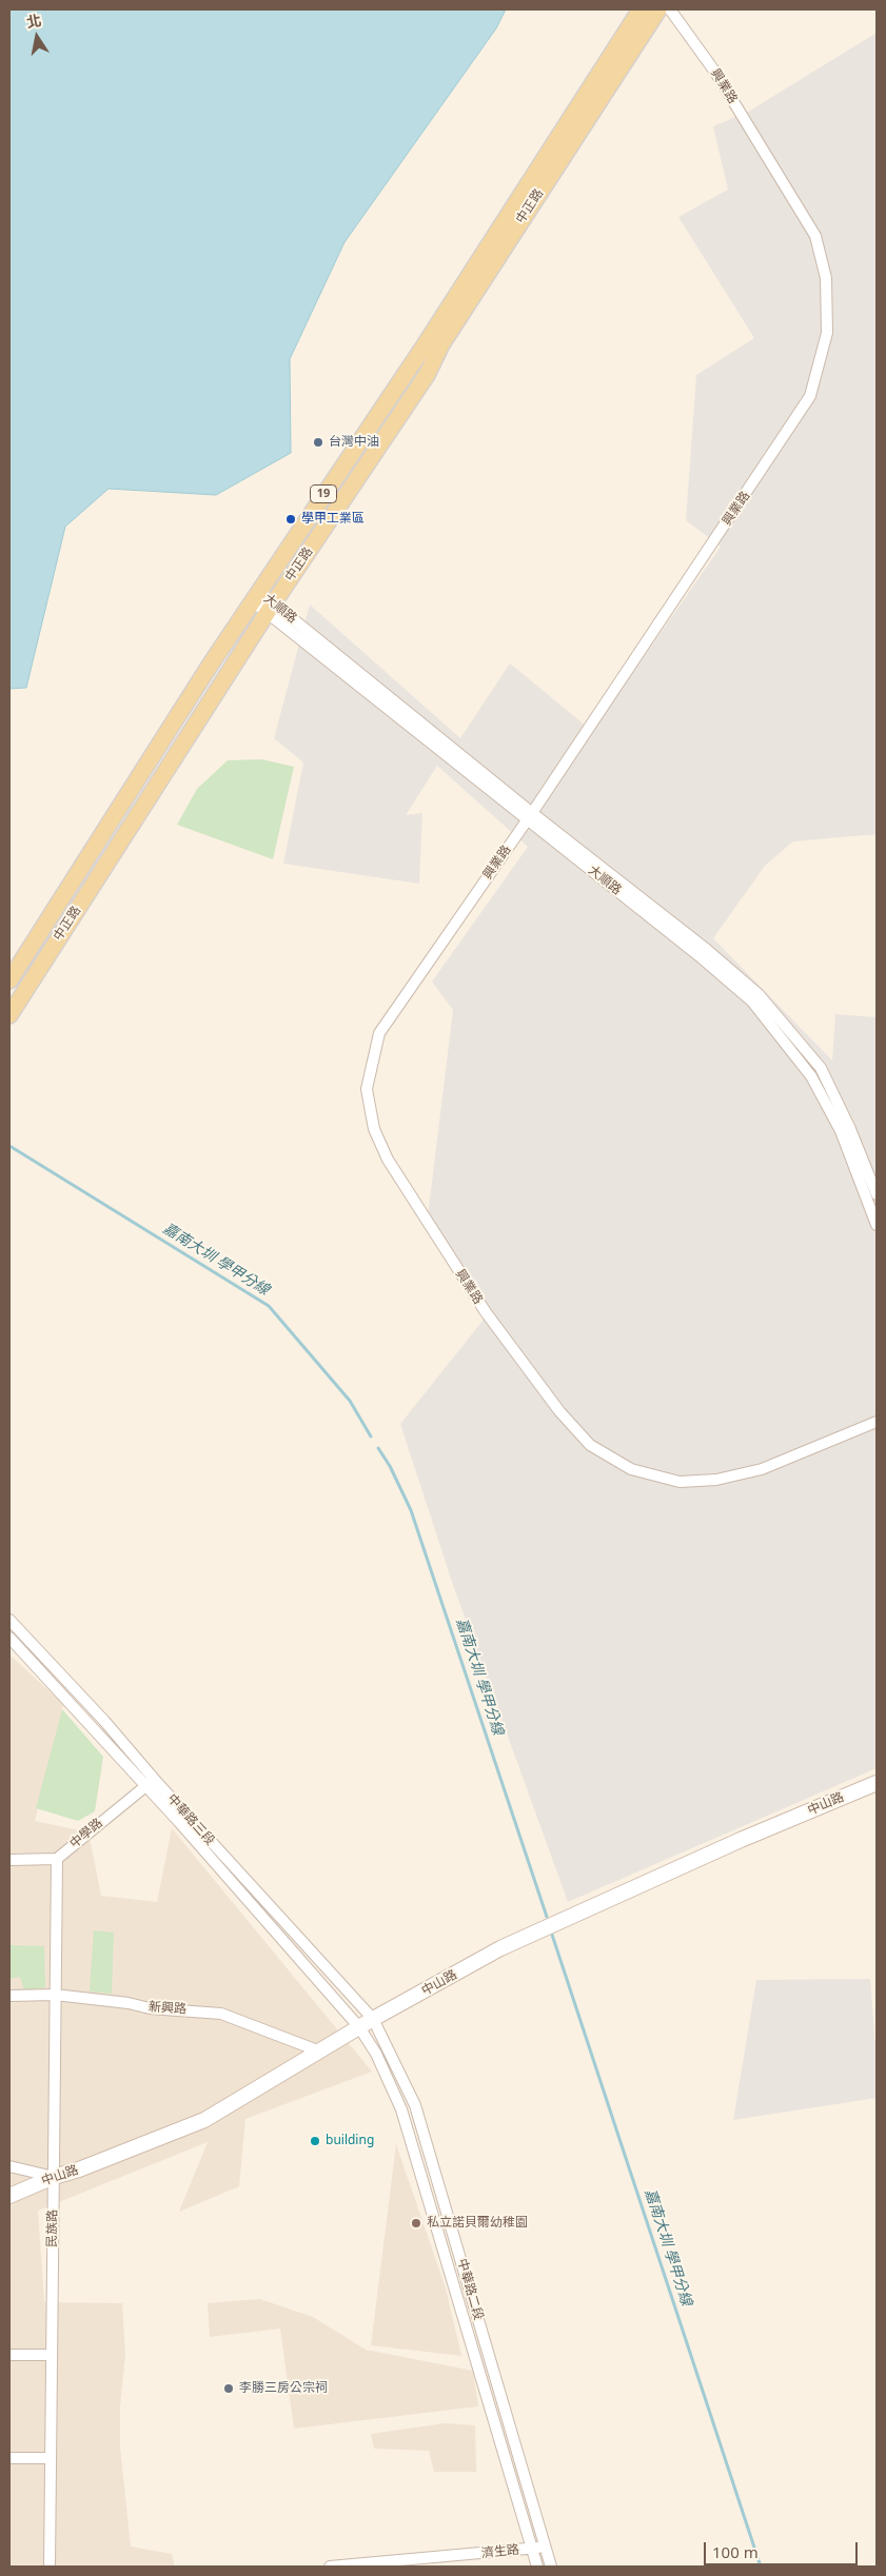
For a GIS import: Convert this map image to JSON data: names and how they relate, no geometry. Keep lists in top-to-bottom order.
{
  "streets": {
    "main road": ["中正路", "19", "中山路"],
    "street": [
      "興業路",
      "大順路",
      "中華路三段",
      "中學路",
      "新興路",
      "民族路",
      "中華路二段",
      "濟生路"
    ]
  },
  "crossings": [
    ["興業路", "大順路"],
    ["中正路", "大順路"],
    ["中山路", "中華路三段"],
    ["中山路", "新興路"],
    ["中山路", "民族路"],
    ["中山路", "中華路二段"],
    ["中華路三段", "中學路"],
    ["中華路三段", "中華路二段"],
    ["中學路", "民族路"],
    ["新興路", "民族路"],
    ["中華路二段", "濟生路"]
  ],
  "water": ["嘉南大圳 學甲分線"],
  "places": [
    "台灣中油",
    "學甲工業區",
    "building",
    "私立諾貝爾幼稚園",
    "李勝三房公宗祠"
  ],
  "scale_bar": "100 m",
  "north": "top"
}
